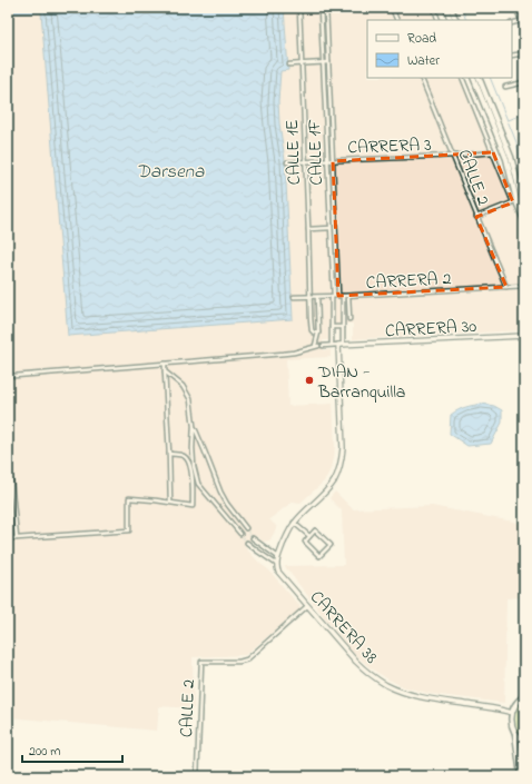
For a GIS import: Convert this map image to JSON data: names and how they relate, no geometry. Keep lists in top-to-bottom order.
{
  "streets": {
    "street": [
      "CARRERA 3",
      "CALLE 1E",
      "CALLE 1F",
      "CALLE 2",
      "CARRERA 2",
      "CARRERA 30",
      "CARRERA 38"
    ]
  },
  "crossings": [
    ["CARRERA 3", "CALLE 1E"],
    ["CARRERA 3", "CALLE 1F"],
    ["CARRERA 3", "CALLE 2"],
    ["CALLE 1E", "CARRERA 2"],
    ["CALLE 1F", "CARRERA 2"],
    ["CALLE 1F", "CARRERA 30"],
    ["CALLE 2", "CARRERA 2"],
    ["CALLE 2", "CARRERA 38"]
  ],
  "water": ["Darsena"],
  "places": ["DIAN - Barranquilla"],
  "legend": ["Road", "Water"],
  "scale_bar": "200 m"
}
